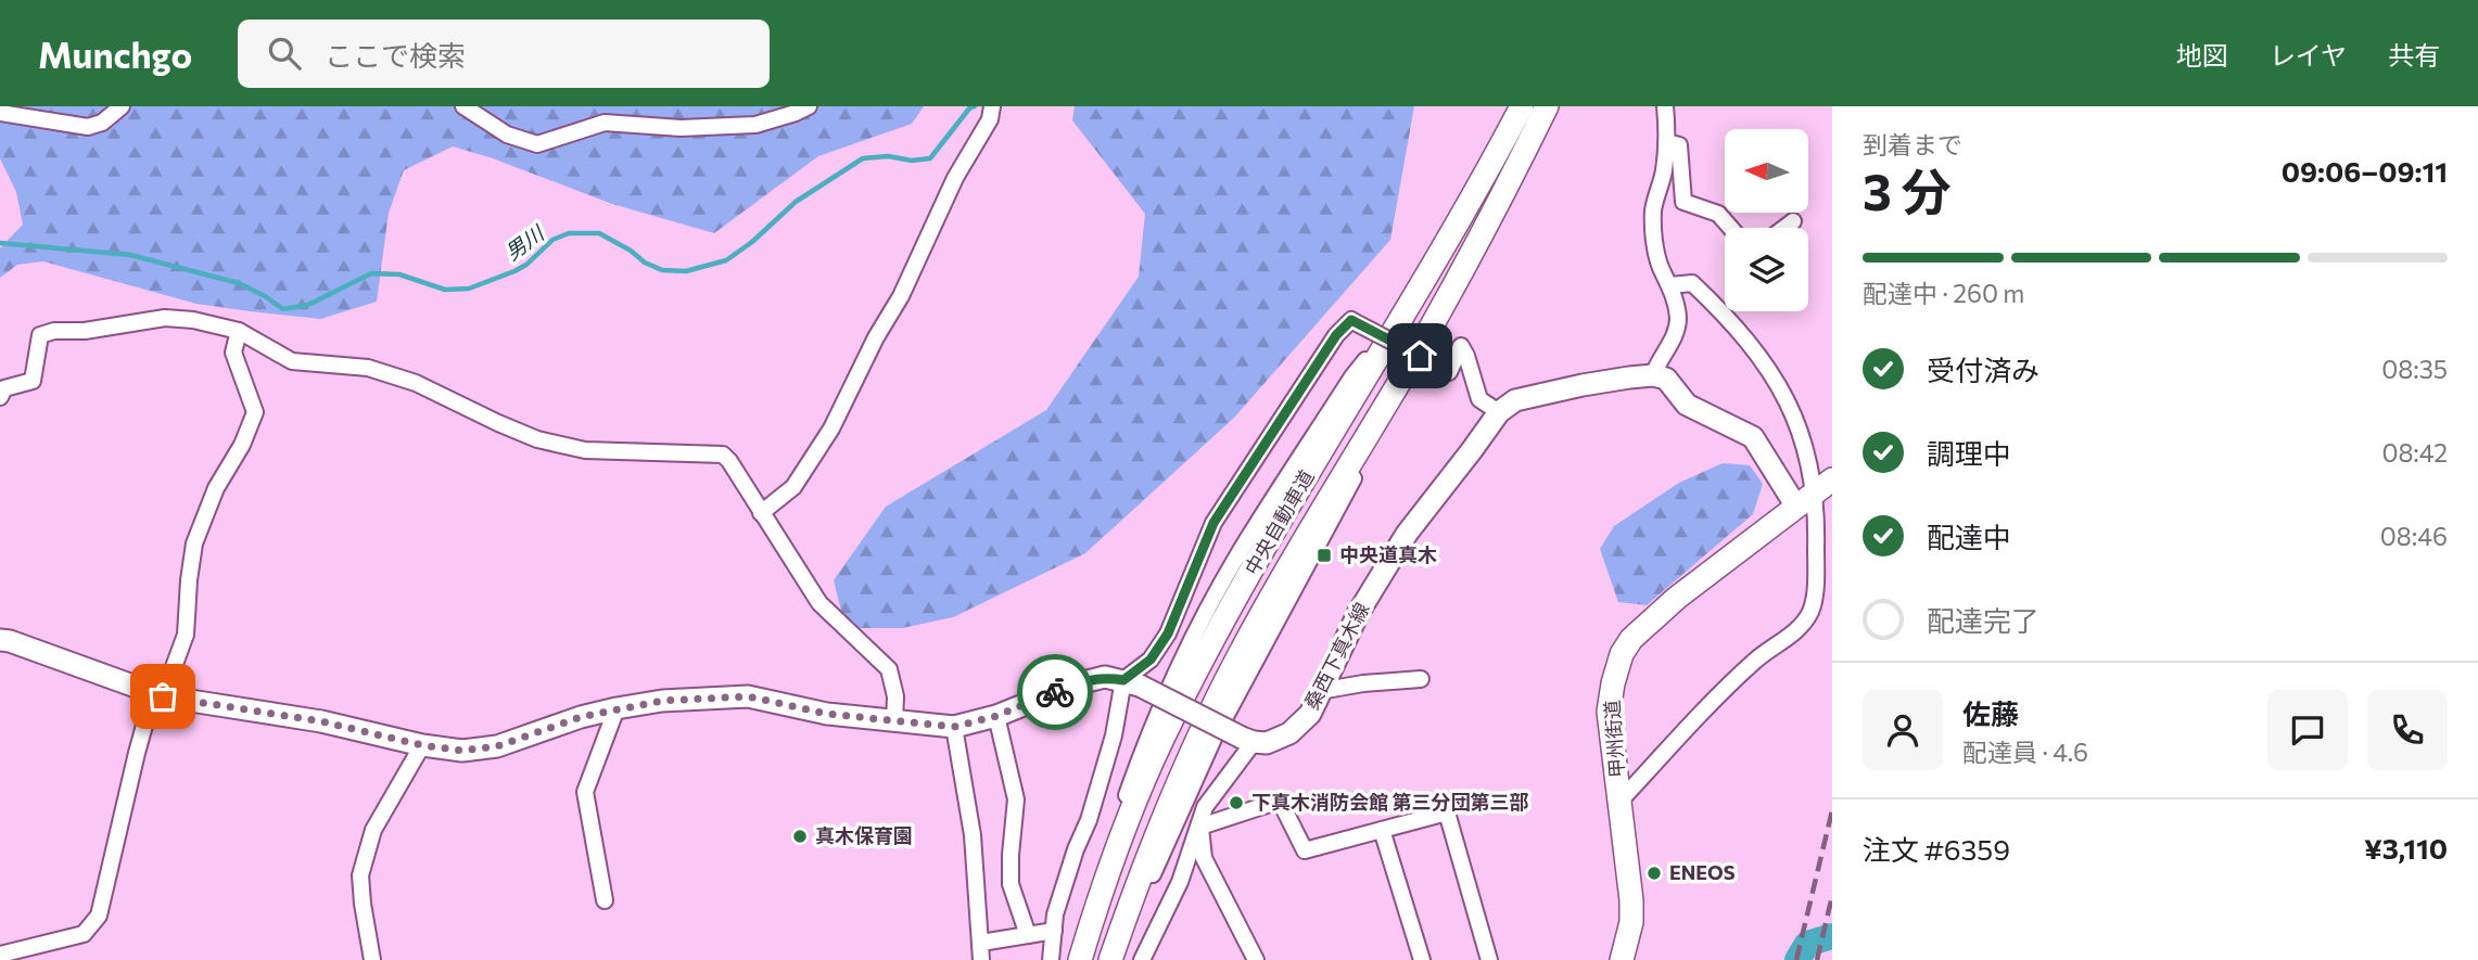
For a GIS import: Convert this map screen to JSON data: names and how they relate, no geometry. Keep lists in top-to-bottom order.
{
  "streets": {
    "highway": ["中央自動車道", "甲州街道"],
    "main road": ["桑西下真木線"]
  },
  "water": ["男川"],
  "places": {
    "transit": ["中央道真木"],
    "other": ["下真木消防会館 第三分団第三部", "真木保育園", "ENEOS"]
  },
  "north": "left",
  "page": {
    "header": "Munchgo",
    "search": "ここで検索",
    "nav": ["地図", "レイヤ", "共有"],
    "heading": ["3 分", "到着まで", "09:06–09:11"],
    "panel": [
      "佐藤",
      "配達員 · 4.6",
      "注文 #6359",
      "¥3,110"
    ],
    "bar": "配達中 · 260 m",
    "list": [
      ["受付済み", "08:35"],
      ["調理中", "08:42"],
      ["配達中", "08:46"],
      "配達完了"
    ]
  }
}
